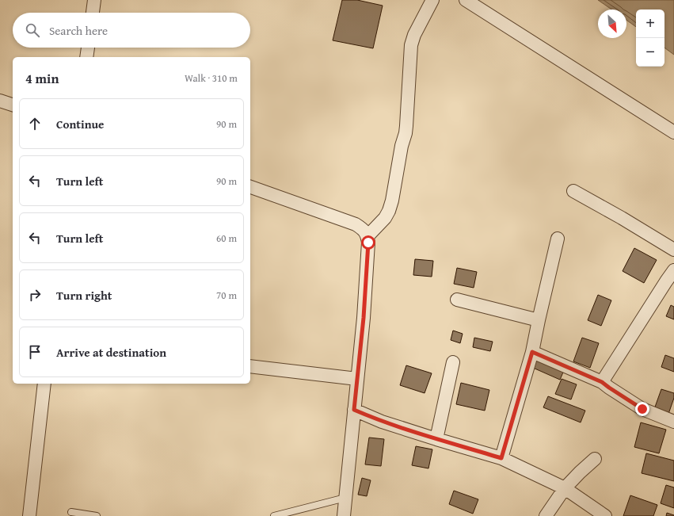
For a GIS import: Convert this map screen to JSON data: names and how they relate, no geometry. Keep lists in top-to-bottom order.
{
  "north": "bottom right",
  "page": {
    "map_buttons": ["+", "−"],
    "search": "Search here",
    "heading": ["4 min", "Walk · 310 m"],
    "list": [
      ["Continue", "90 m"],
      ["Turn left", "90 m"],
      ["Turn left", "60 m"],
      ["Turn right", "70 m"],
      "Arrive at destination"
    ]
  }
}
